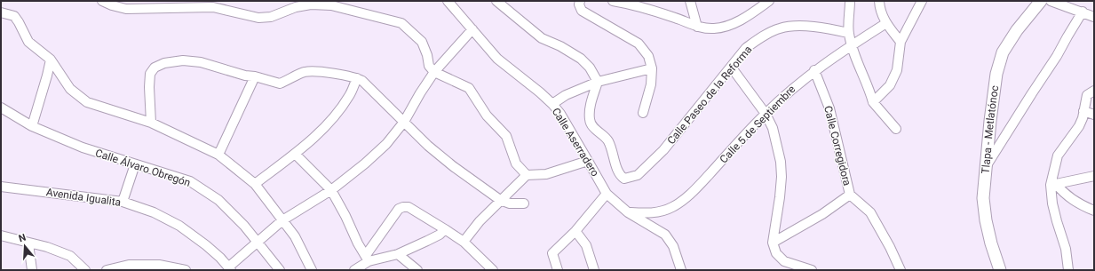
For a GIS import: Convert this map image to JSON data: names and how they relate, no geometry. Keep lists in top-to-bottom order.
{
  "streets": {
    "main road": ["Tlapa - Metlatónoc"],
    "street": [
      "Calle Paseo de la Reforma",
      "Calle 5 de Septiembre",
      "Calle Aserradero",
      "Calle Corregidora",
      "Calle Álvaro Obregón",
      "Avenida Igualita"
    ]
  },
  "crossings": [
    ["Calle 5 de Septiembre", "Calle Aserradero"],
    ["Calle 5 de Septiembre", "Calle Corregidora"]
  ],
  "north": "top"
}
